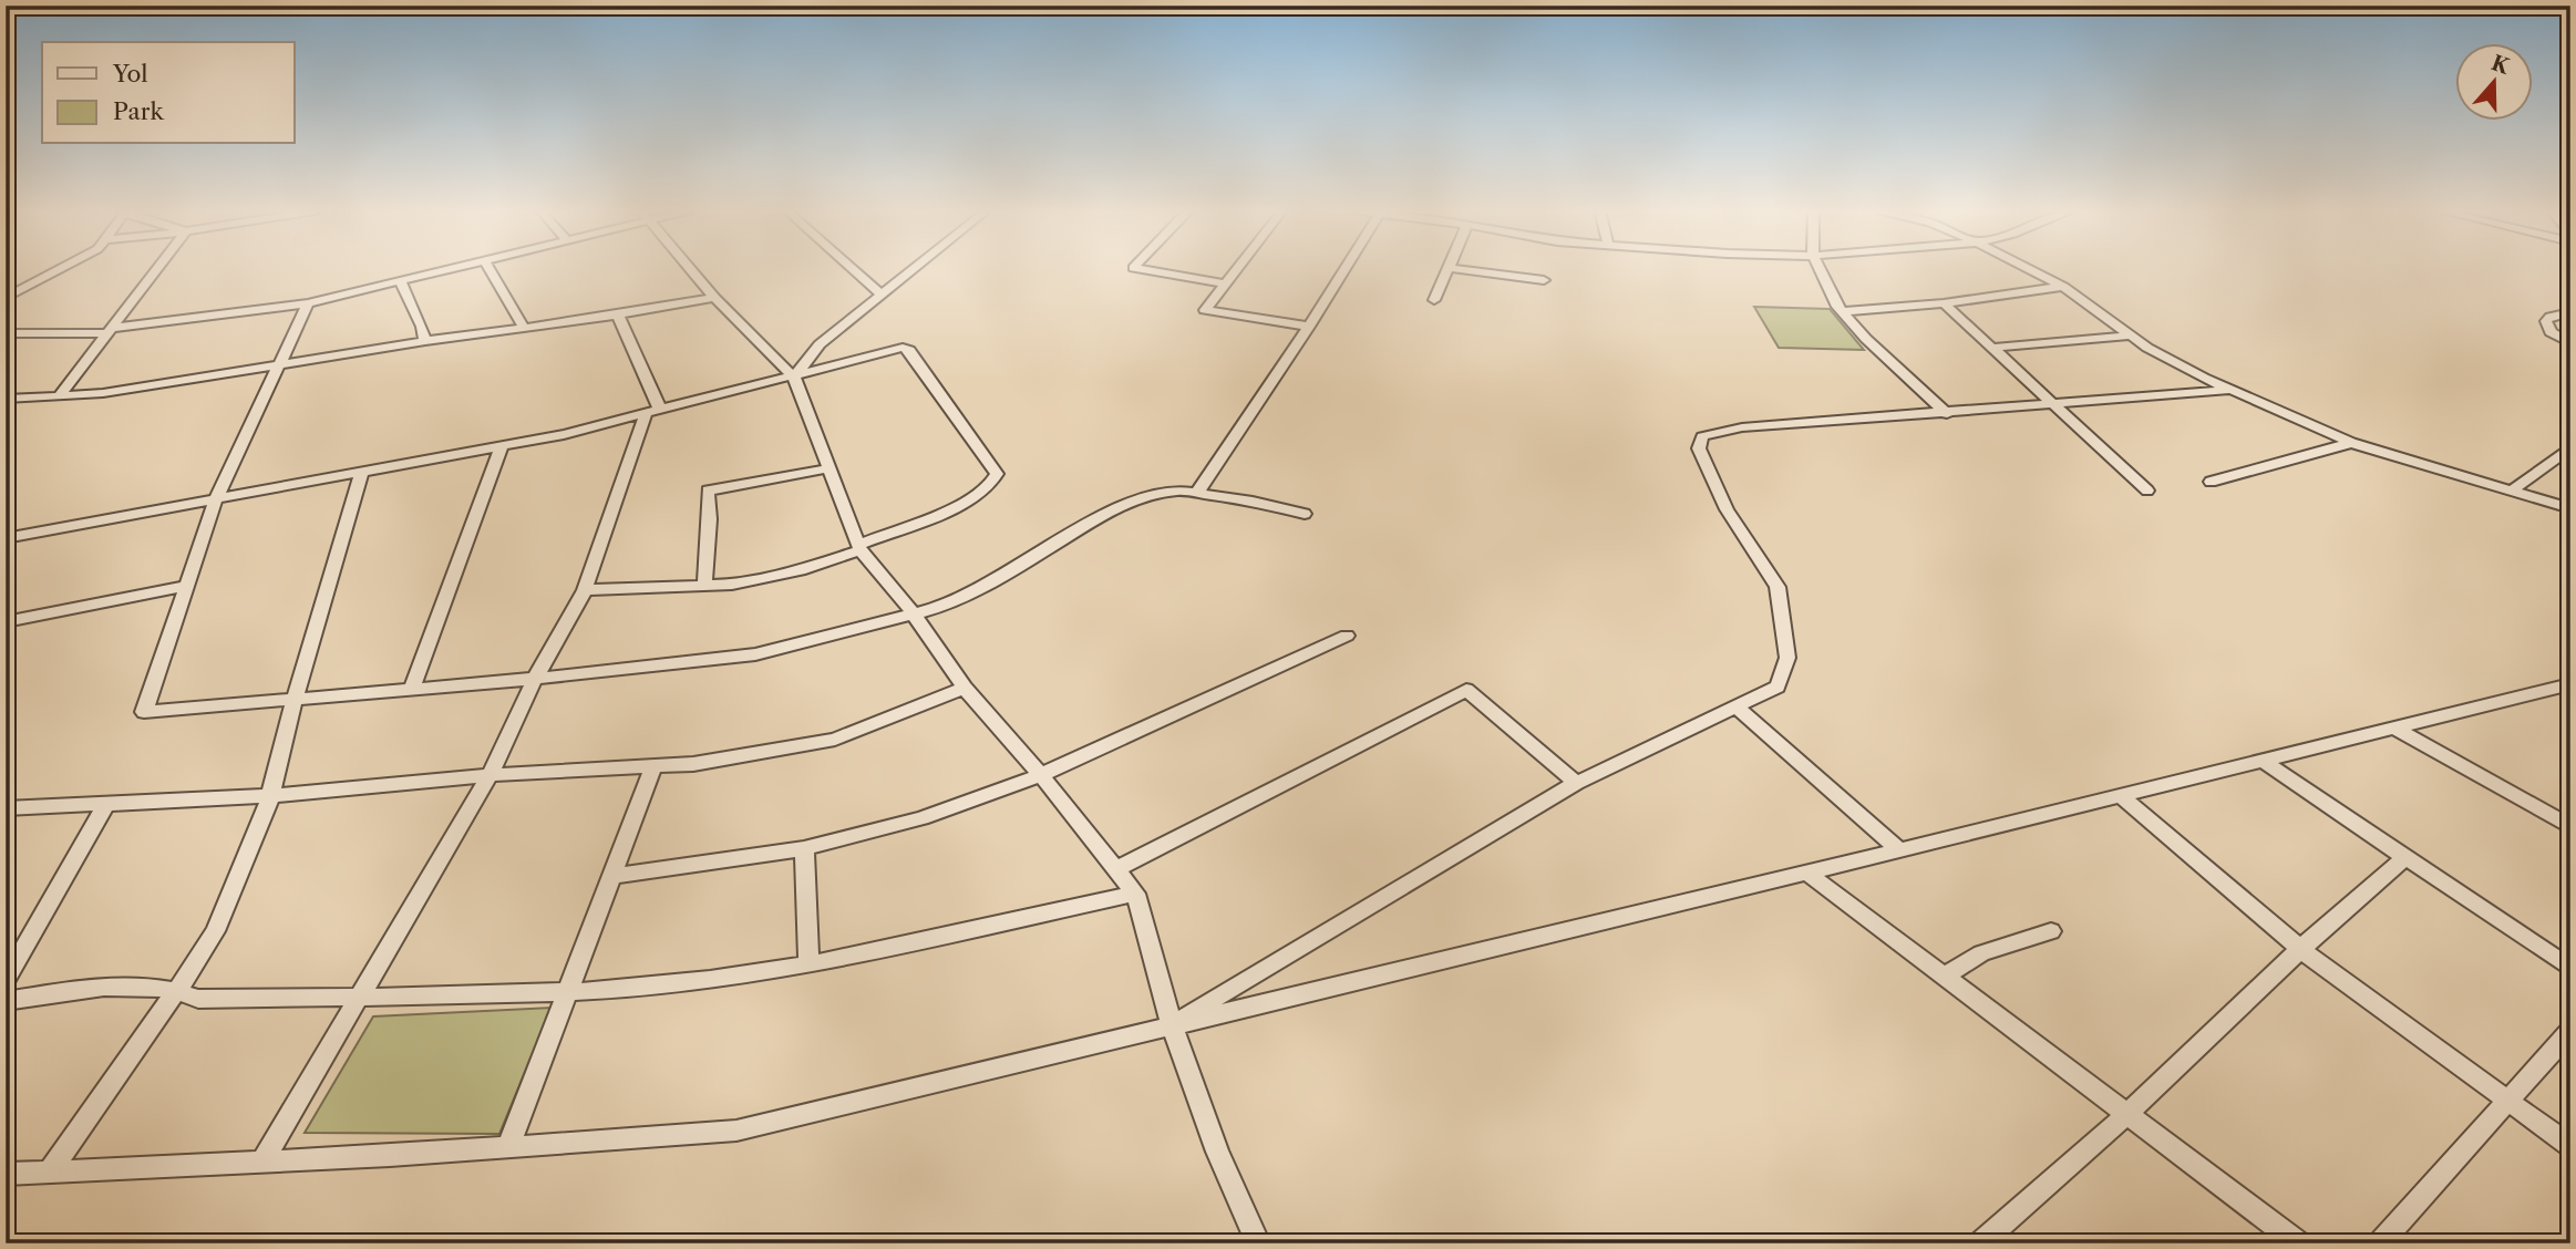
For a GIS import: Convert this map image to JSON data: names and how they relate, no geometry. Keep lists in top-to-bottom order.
{
  "legend": ["Yol", "Park"],
  "north": "top"
}
